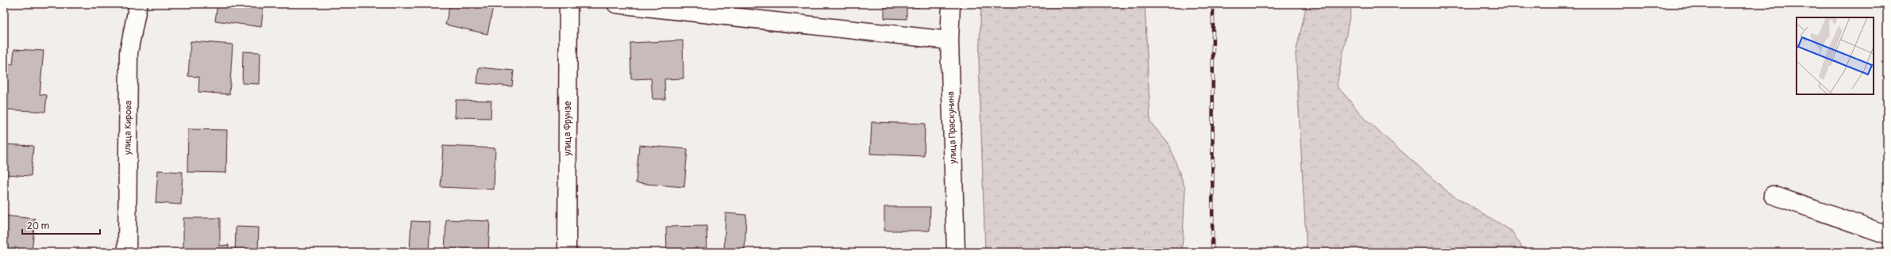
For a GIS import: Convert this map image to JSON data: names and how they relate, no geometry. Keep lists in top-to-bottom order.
{
  "streets": {
    "street": ["улица Кирова", "улица Праскунина", "улица Фрунзе"]
  },
  "scale_bar": "20 m"
}
